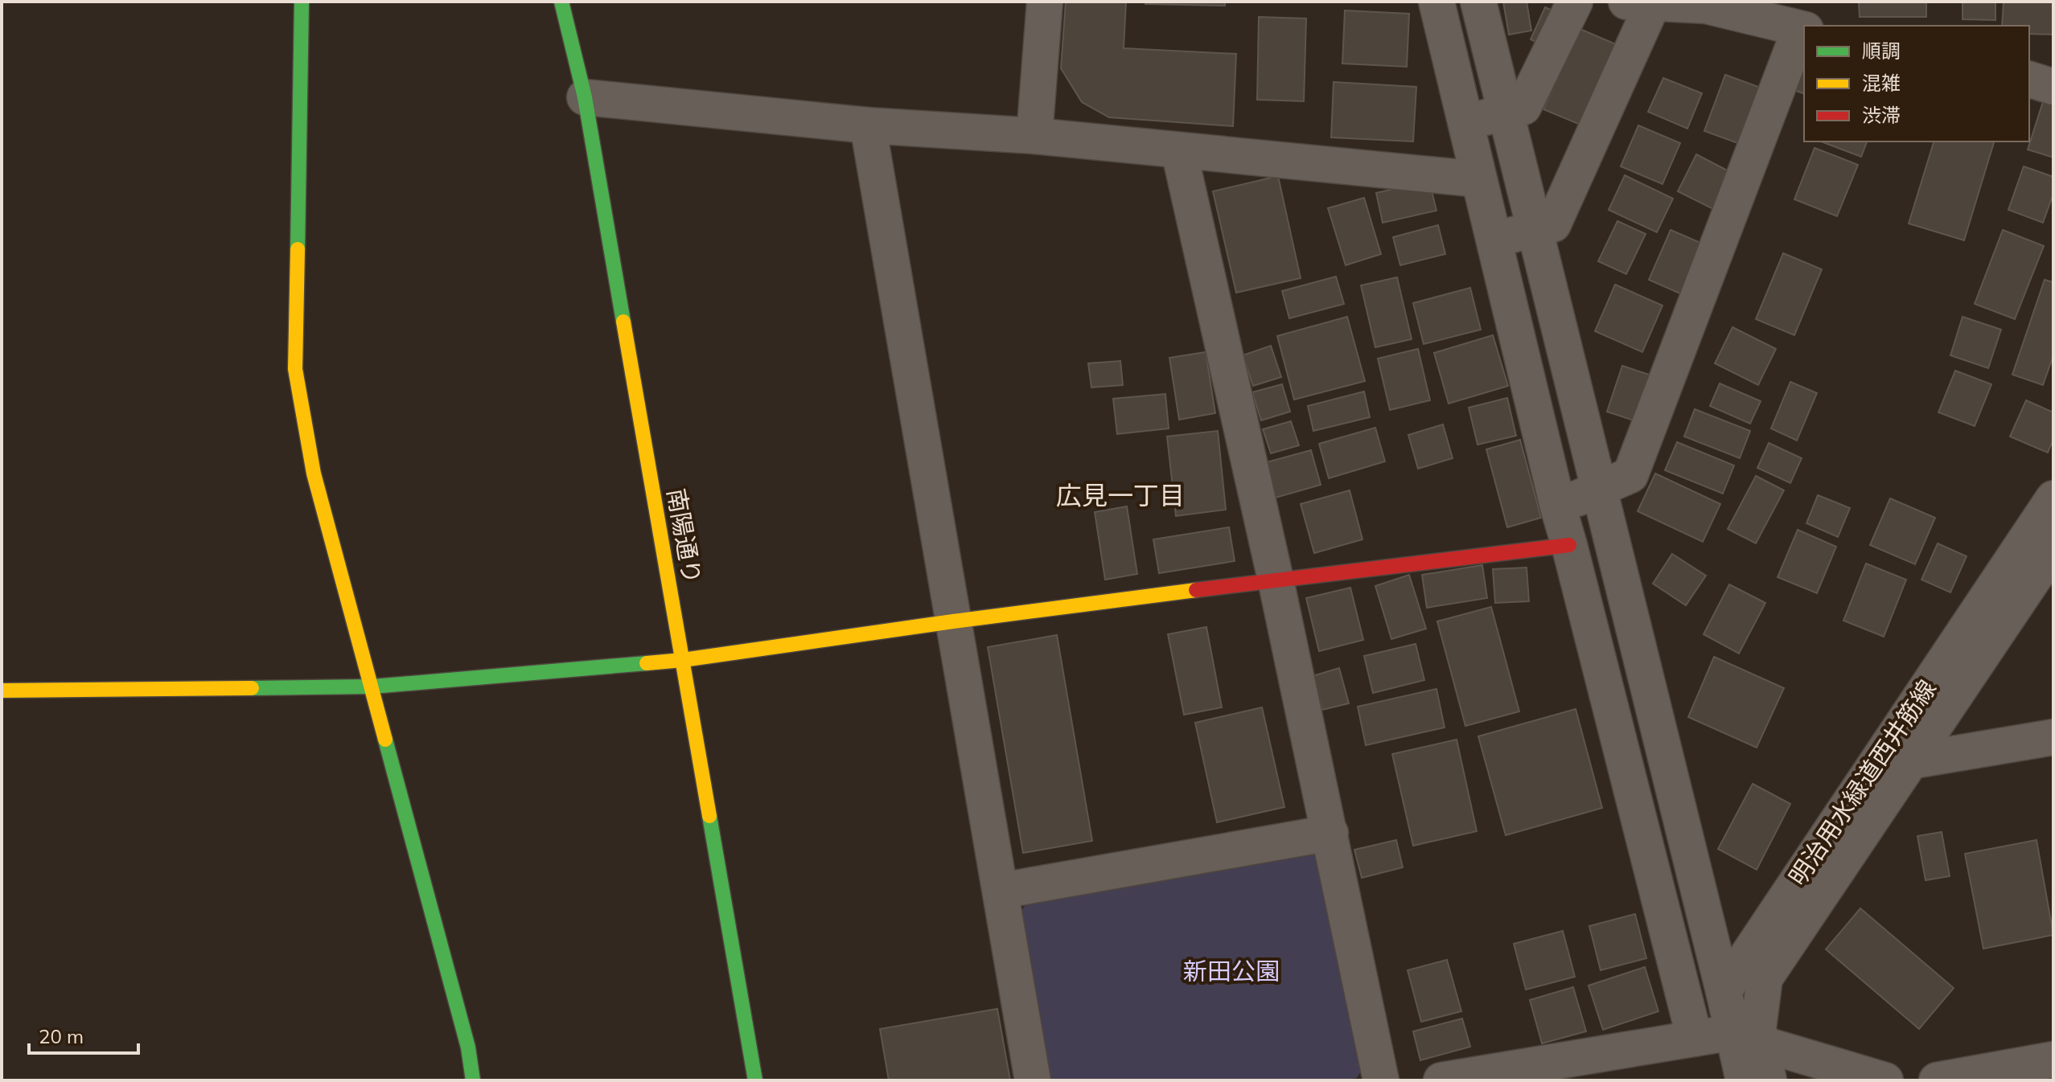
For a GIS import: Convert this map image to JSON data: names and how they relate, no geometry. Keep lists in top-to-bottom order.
{
  "streets": {
    "street": ["南陽通り", "明治用水緑道西井筋線"]
  },
  "districts": ["広見一丁目"],
  "parks": ["新田公園"],
  "legend": ["順調", "混雑", "渋滞"],
  "scale_bar": "20 m"
}
